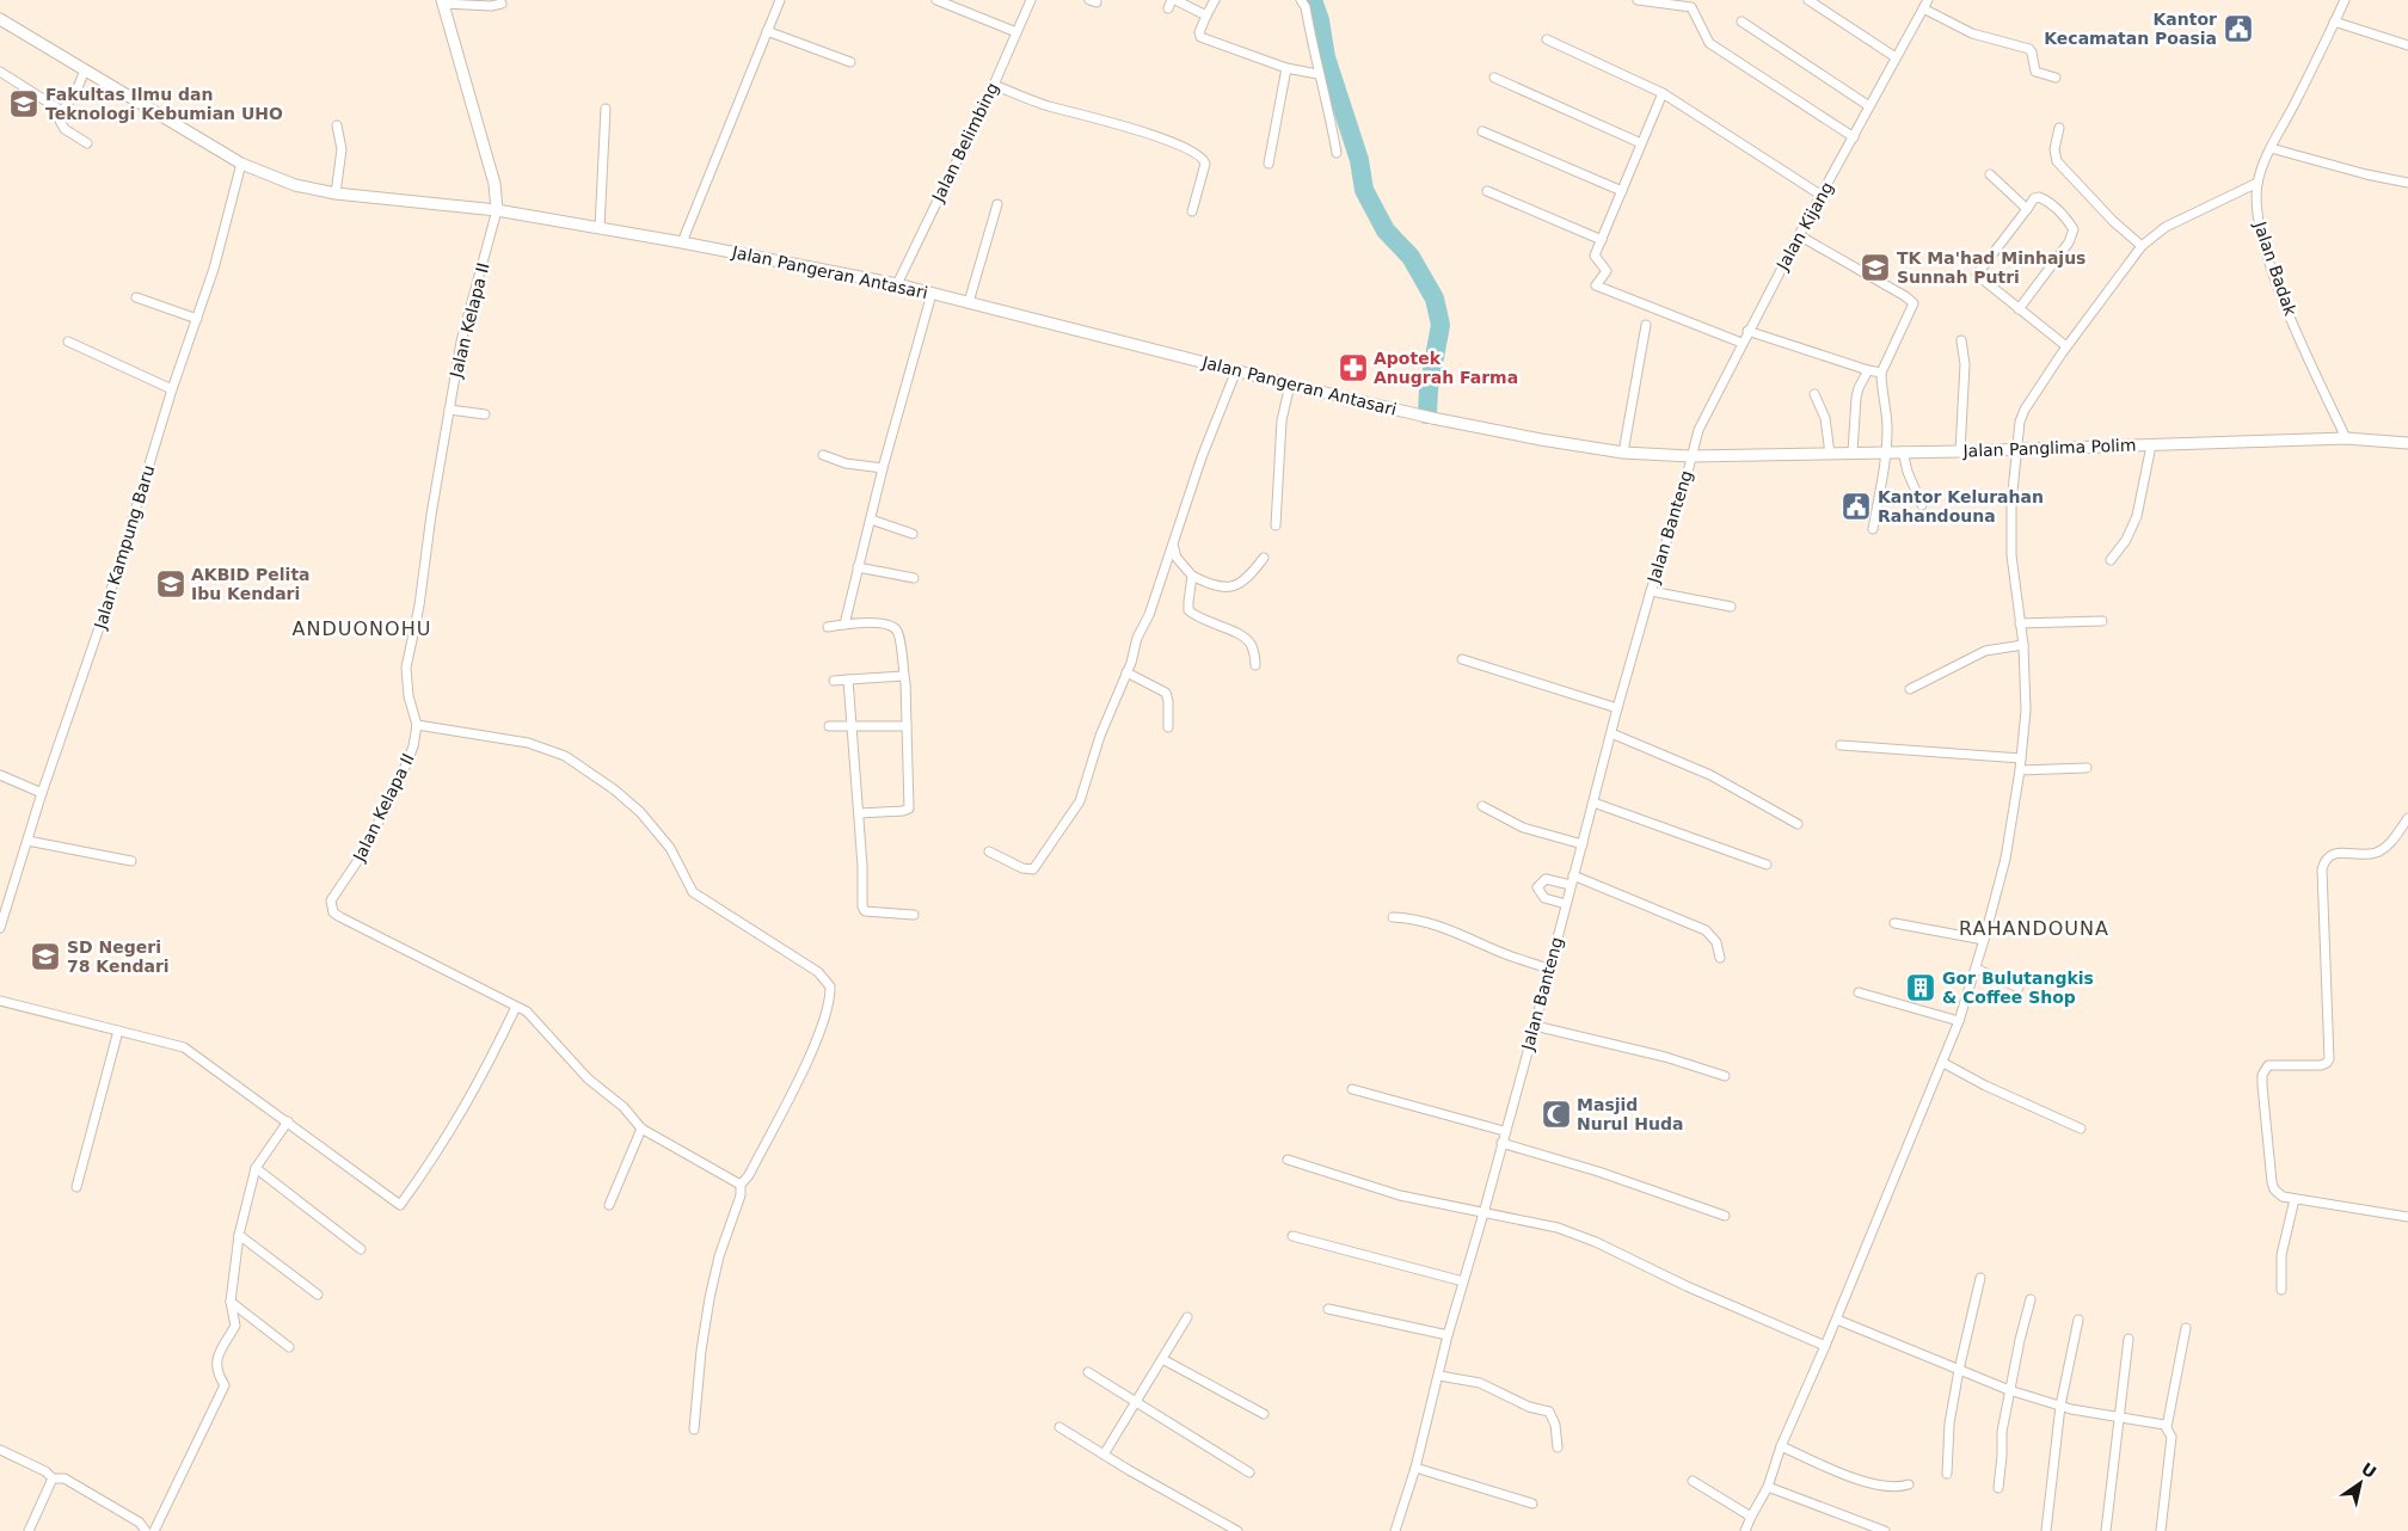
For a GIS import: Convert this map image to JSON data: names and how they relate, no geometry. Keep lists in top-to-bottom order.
{
  "streets": {
    "street": [
      "Jalan Belimbing",
      "Jalan Kijang",
      "Jalan Badak",
      "Jalan Pangeran Antasari",
      "Jalan Kelapa II",
      "Jalan Panglima Polim",
      "Jalan Banteng",
      "Jalan Kampung Baru"
    ]
  },
  "crossings": [
    ["Jalan Belimbing", "Jalan Pangeran Antasari"],
    ["Jalan Kijang", "Jalan Pangeran Antasari"],
    ["Jalan Kijang", "Jalan Panglima Polim"],
    ["Jalan Kijang", "Jalan Banteng"],
    ["Jalan Badak", "Jalan Panglima Polim"],
    ["Jalan Pangeran Antasari", "Jalan Kelapa II"],
    ["Jalan Pangeran Antasari", "Jalan Panglima Polim"],
    ["Jalan Pangeran Antasari", "Jalan Banteng"],
    ["Jalan Pangeran Antasari", "Jalan Kampung Baru"],
    ["Jalan Panglima Polim", "Jalan Banteng"]
  ],
  "districts": ["ANDUONOHU", "RAHANDOUNA"],
  "places": {
    "public building": ["Kantor Kecamatan Poasia", "Kantor Kelurahan Rahandouna"],
    "school or university": [
      "Fakultas Ilmu dan Teknologi Kebumian UHO",
      "TK Ma'had Minhajus Sunnah Putri",
      "AKBID Pelita Ibu Kendari",
      "SD Negeri 78 Kendari"
    ],
    "pharmacy": ["Apotek Anugrah Farma"],
    "building": ["Gor Bulutangkis & Coffee Shop"],
    "mosque": ["Masjid Nurul Huda"]
  },
  "north": "top right"
}
